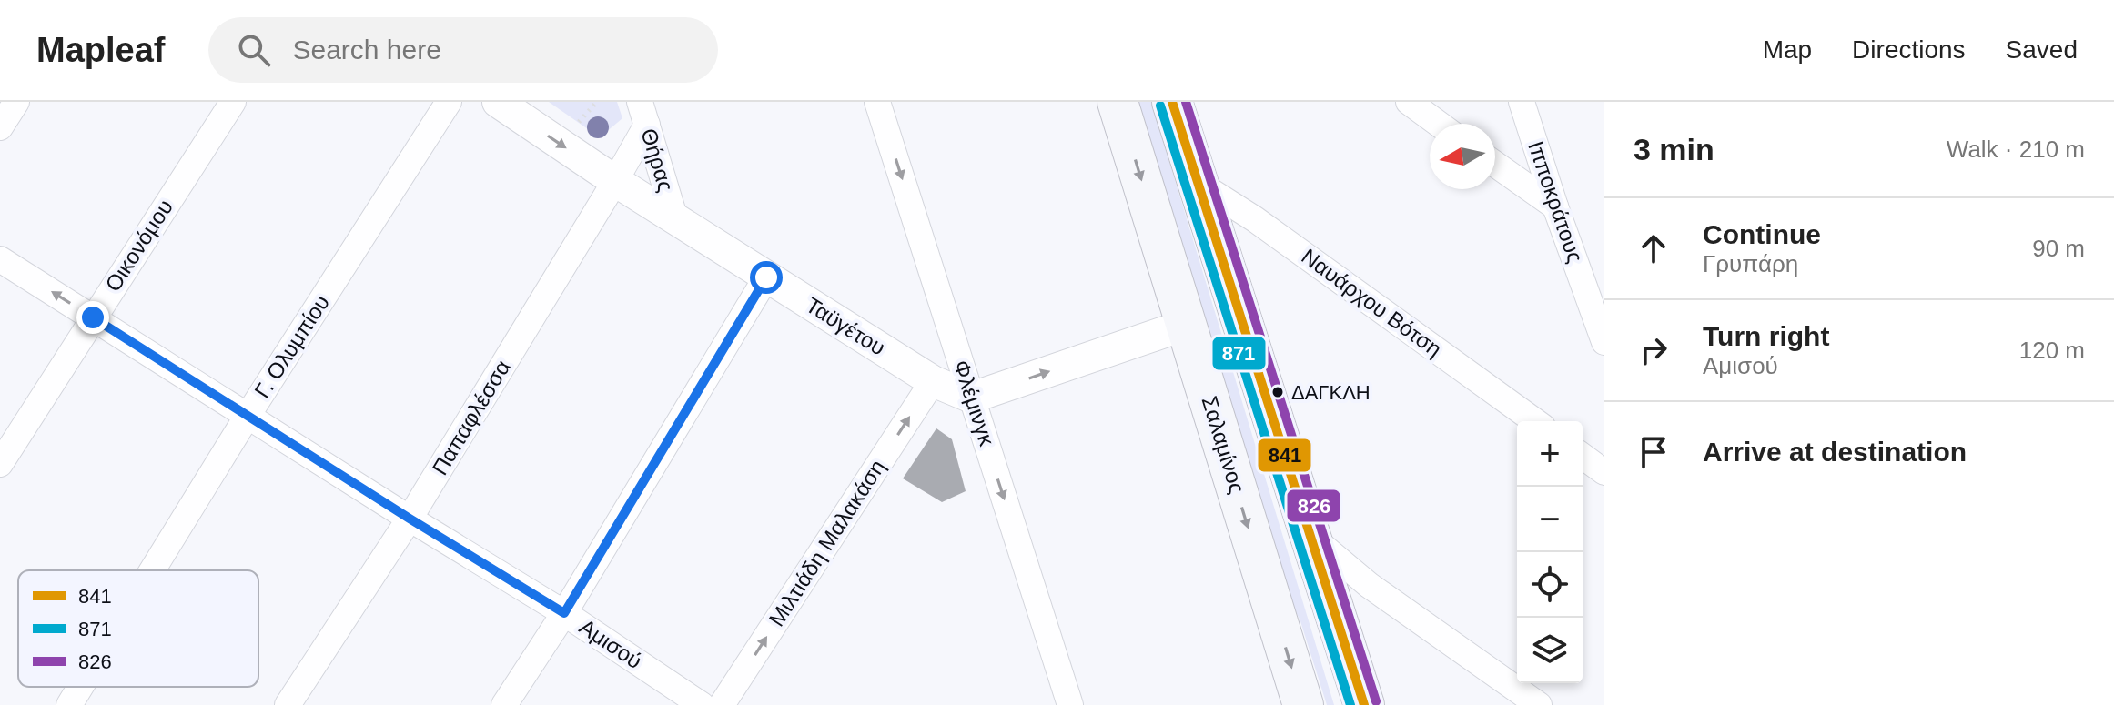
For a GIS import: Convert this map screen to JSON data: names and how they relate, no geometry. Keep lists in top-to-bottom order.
{
  "streets": {
    "main road": ["Σαλαμίνος"],
    "street": [
      "Θήρας",
      "Ιπποκράτους",
      "Οικονόμου",
      "Ναυάρχου Βότση",
      "Ταϋγέτου",
      "Γ. Ολυμπίου",
      "Φλέμινγκ",
      "Παπαφλέσσα",
      "Μιλτιάδη Μαλακάση",
      "Αμισού"
    ]
  },
  "crossings": [
    ["Θήρας", "Ταϋγέτου"],
    ["Θήρας", "Παπαφλέσσα"],
    ["Οικονόμου", "Αμισού"],
    ["Ταϋγέτου", "Φλέμινγκ"],
    ["Ταϋγέτου", "Παπαφλέσσα"],
    ["Ταϋγέτου", "Μιλτιάδη Μαλακάση"],
    ["Γ. Ολυμπίου", "Αμισού"],
    ["Παπαφλέσσα", "Αμισού"]
  ],
  "one_way": ["Φλέμινγκ"],
  "places": ["ΔΑΓΚΛΗ"],
  "lines": ["transit line 841", "transit line 826", "transit line 871"],
  "legend": ["841", "871", "826"],
  "north": "left",
  "page": {
    "header": "Mapleaf",
    "search": "Search here",
    "nav": ["Map", "Directions", "Saved"],
    "heading": ["3 min", "Walk · 210 m"],
    "list": [
      ["Continue", "Γρυπάρη", "90 m"],
      ["Turn right", "Αμισού", "120 m"],
      "Arrive at destination"
    ],
    "map_buttons": ["+", "−"]
  }
}
